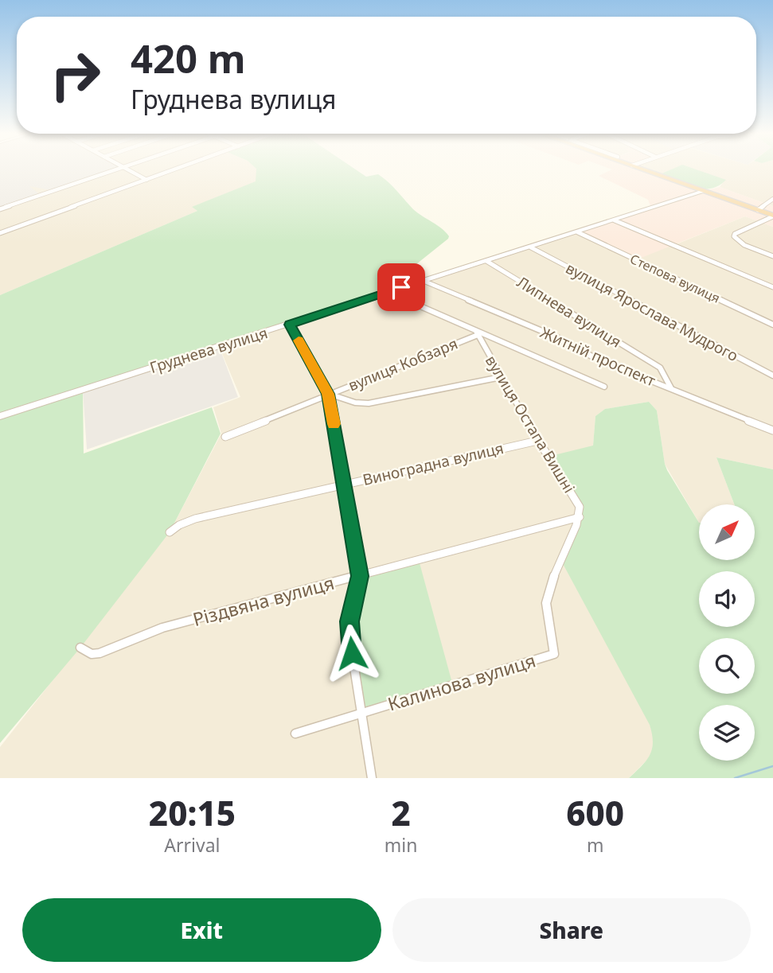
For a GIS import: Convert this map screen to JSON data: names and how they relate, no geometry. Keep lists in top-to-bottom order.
{
  "streets": {
    "street": [
      "Степова вулиця",
      "Липнева вулиця",
      "вулиця Ярослава Мудрого",
      "Груднева вулиця",
      "Житній проспект",
      "вулиця Кобзаря",
      "вулиця Остапа Вишні",
      "Виноградна вулиця",
      "Різдвяна вулиця",
      "Калинова вулиця"
    ]
  },
  "crossings": [
    ["Степова вулиця", "Груднева вулиця"],
    ["Липнева вулиця", "Груднева вулиця"],
    ["Липнева вулиця", "Житній проспект"],
    ["вулиця Ярослава Мудрого", "Груднева вулиця"],
    ["Груднева вулиця", "Житній проспект"],
    ["Житній проспект", "вулиця Кобзаря"],
    ["Житній проспект", "вулиця Остапа Вишні"],
    ["вулиця Кобзаря", "вулиця Остапа Вишні"],
    ["вулиця Остапа Вишні", "Виноградна вулиця"],
    ["вулиця Остапа Вишні", "Різдвяна вулиця"],
    ["вулиця Остапа Вишні", "Калинова вулиця"],
    ["Різдвяна вулиця", "Калинова вулиця"]
  ],
  "north": "top right",
  "page": {
    "turn": ["420 m", "Груднева вулиця"],
    "eta": [
      "20:15",
      "Arrival",
      "2",
      "min",
      "600",
      "m"
    ],
    "buttons": ["Exit", "Share"]
  }
}
